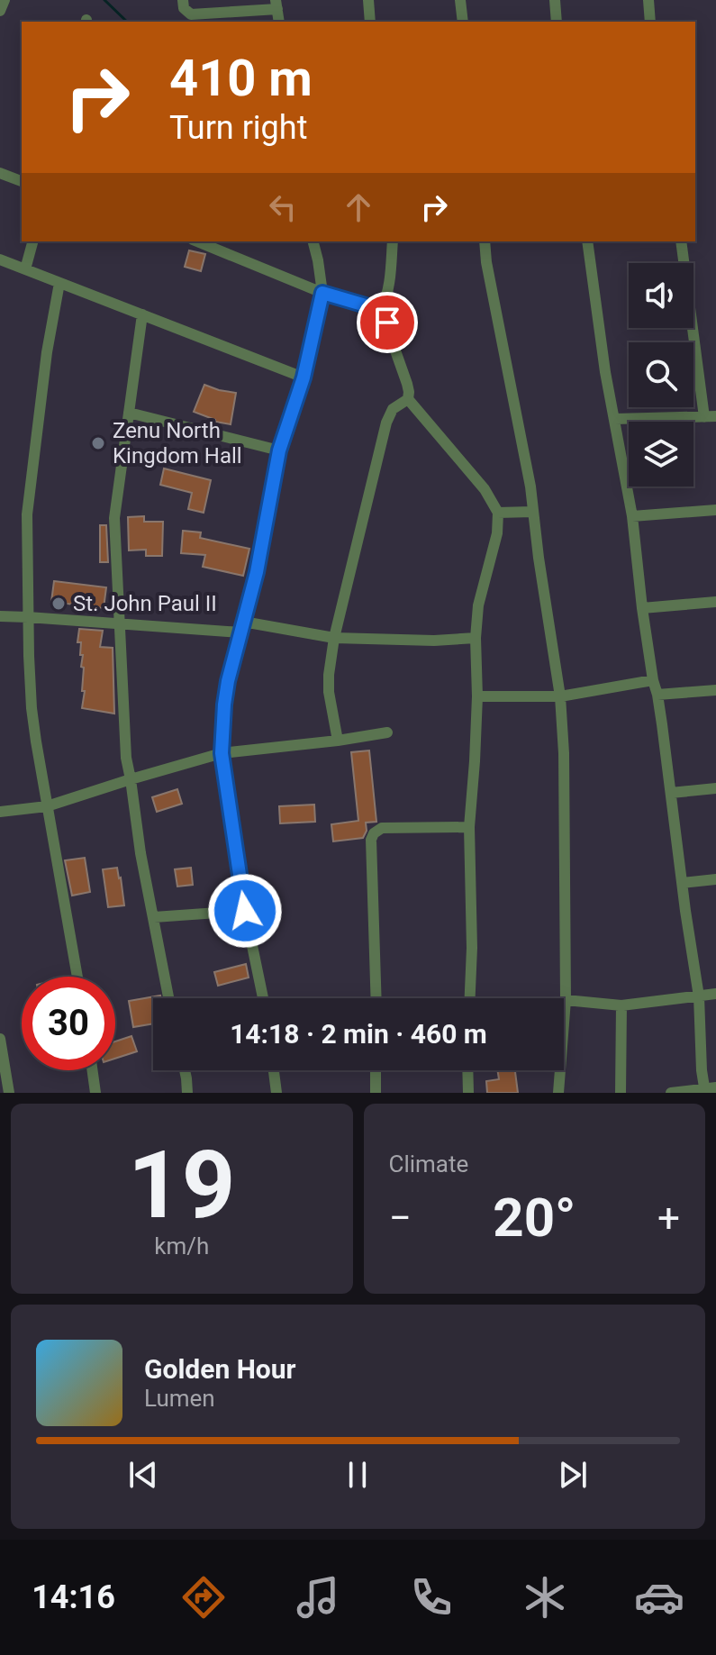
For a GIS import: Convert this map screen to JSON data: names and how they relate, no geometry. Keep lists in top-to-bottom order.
{
  "places": ["Zenu North Kingdom Hall", "St. John Paul II"],
  "page": {
    "turn": ["410 m", "Turn right"],
    "limit": "30",
    "trip": "14:18 · 2 min · 460 m",
    "tile": [
      ["19", "km/h"],
      "Climate"
    ],
    "heat": ["−", "20°", "+"],
    "song": ["Golden Hour", "Lumen"],
    "tabs": "14:16"
  }
}
